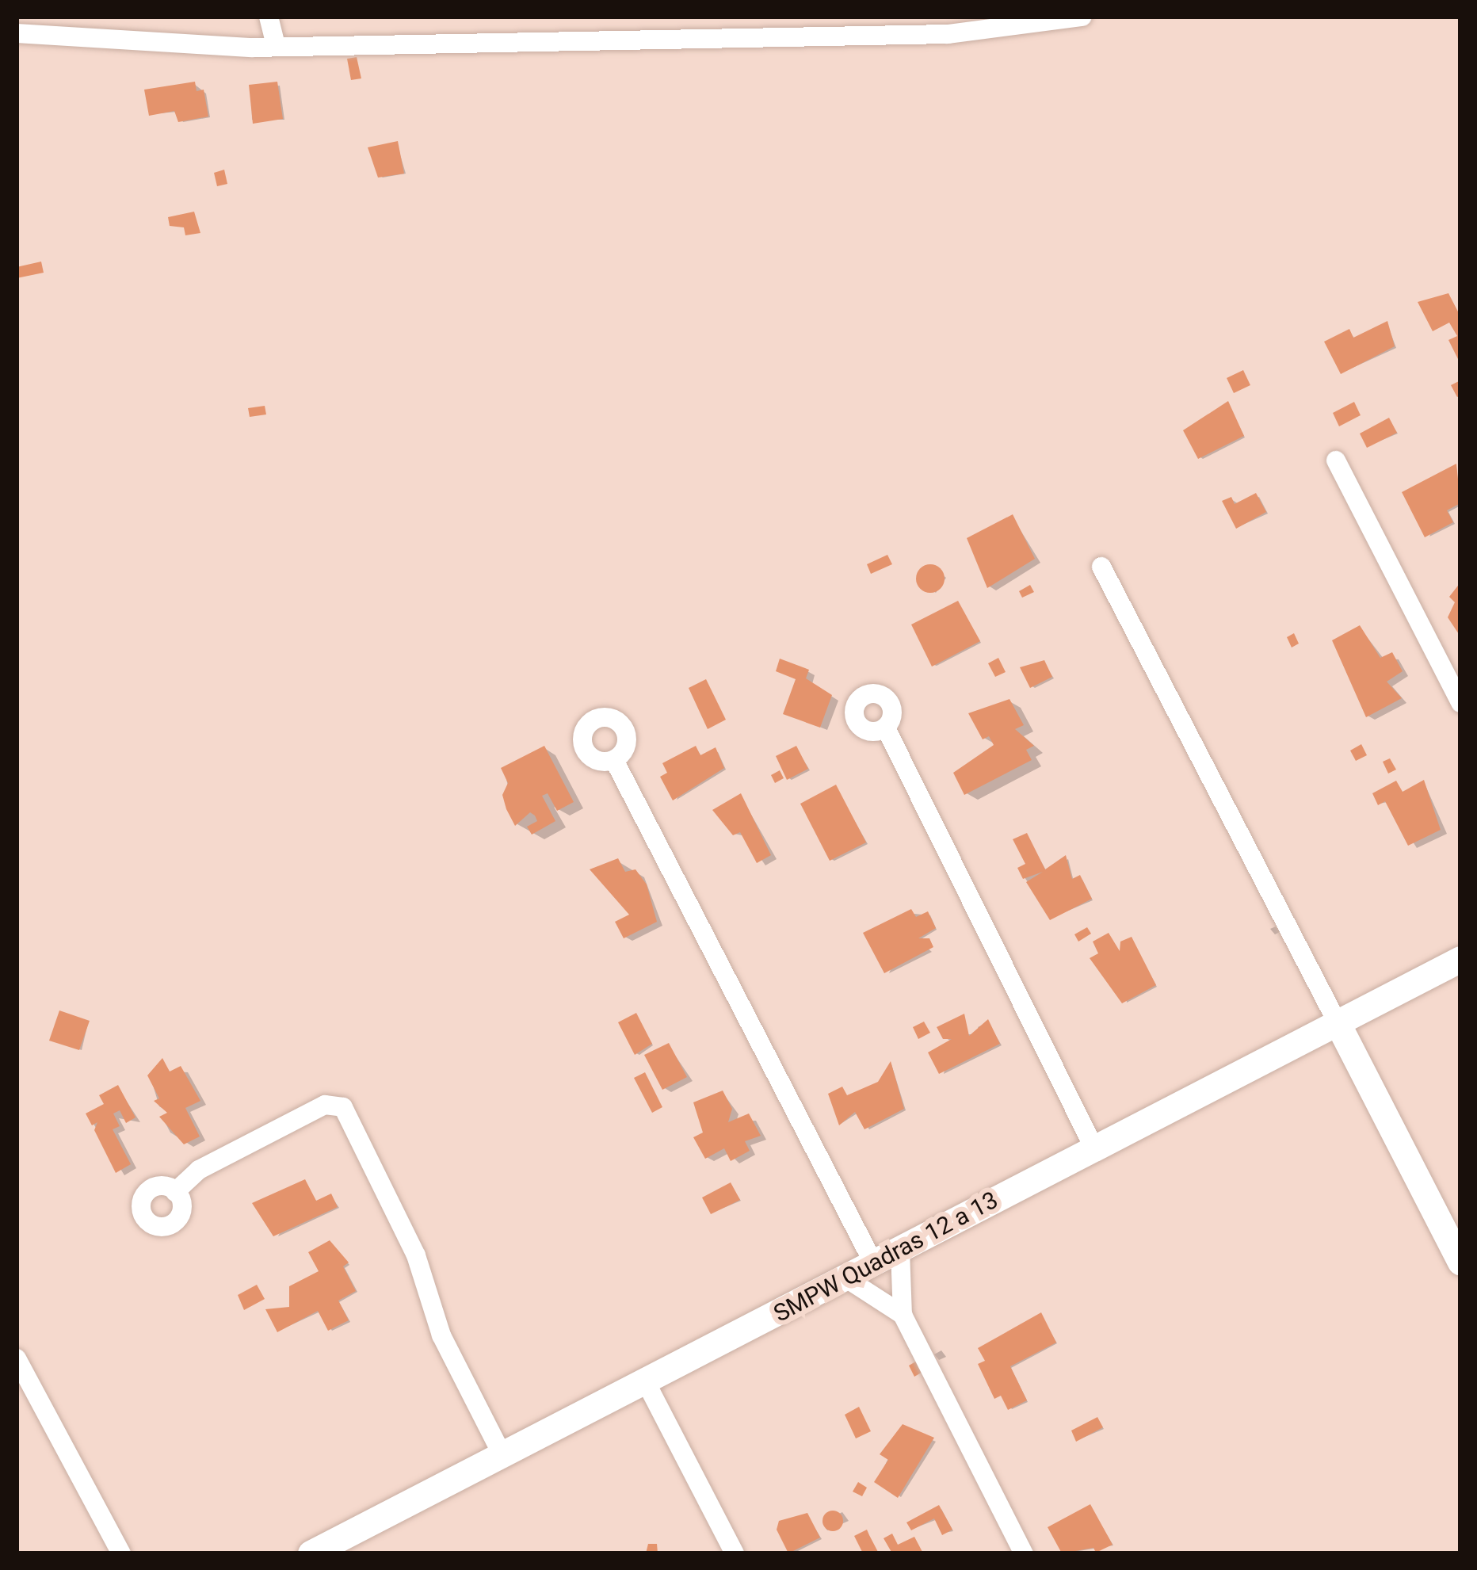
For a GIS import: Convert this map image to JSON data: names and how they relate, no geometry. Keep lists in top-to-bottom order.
{
  "streets": {
    "street": ["SMPW Quadras 12 a 13"]
  }
}
